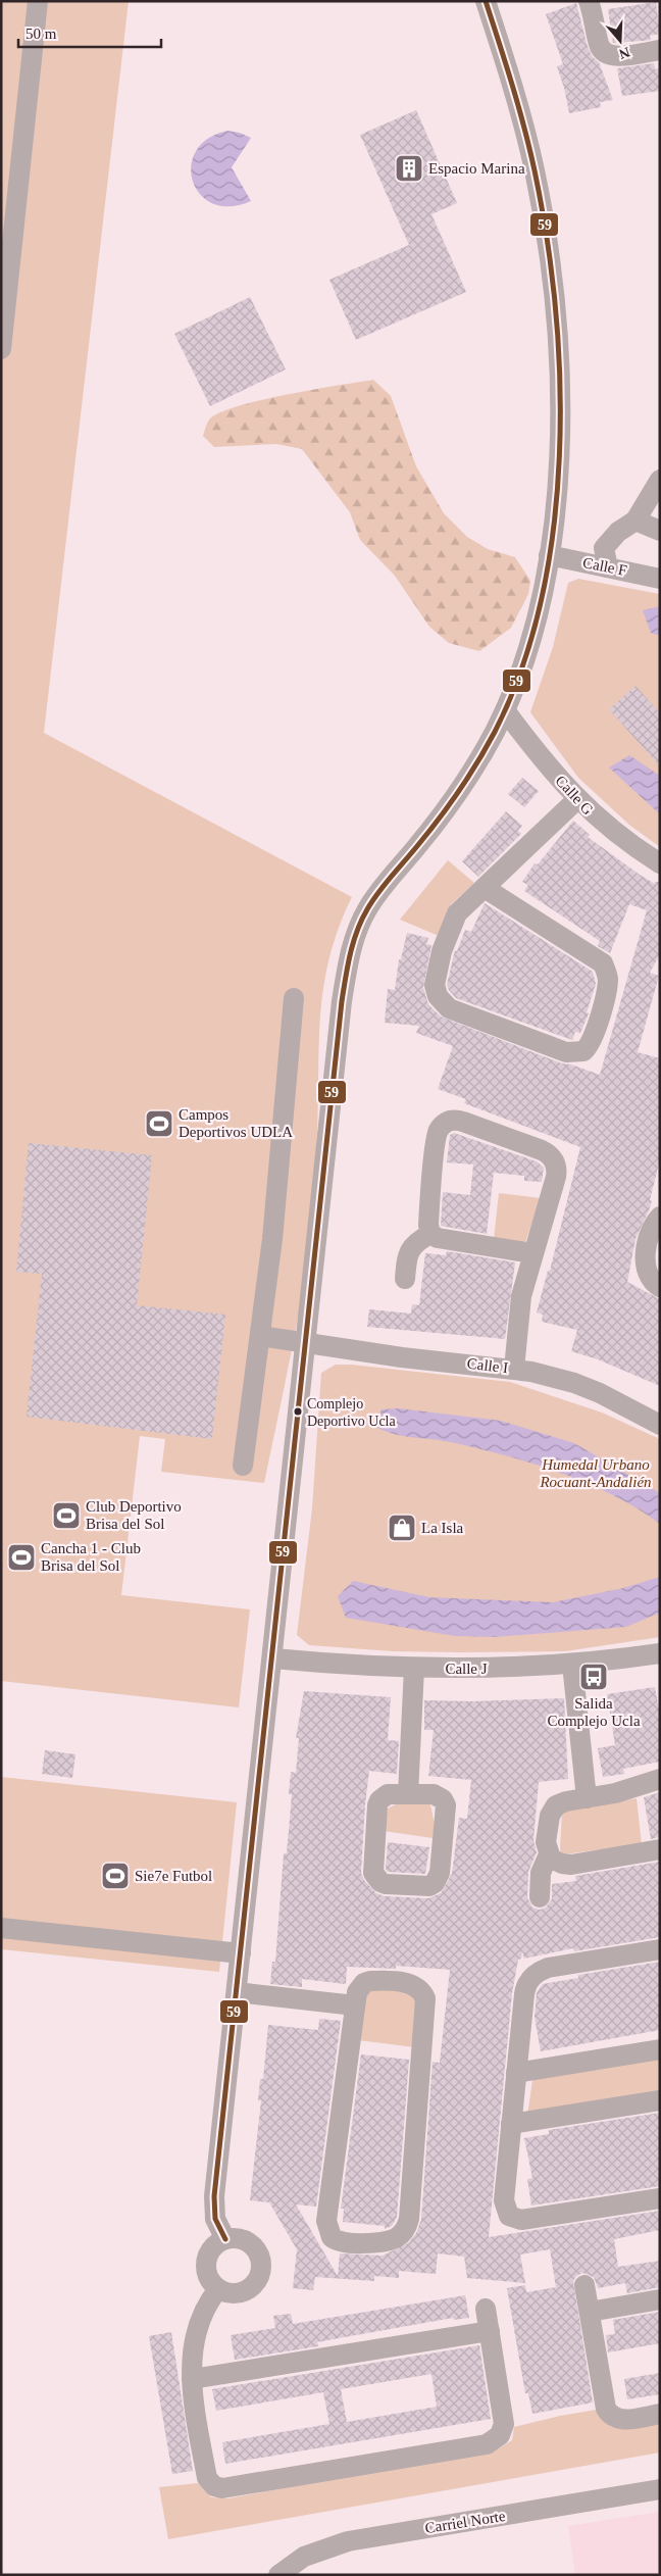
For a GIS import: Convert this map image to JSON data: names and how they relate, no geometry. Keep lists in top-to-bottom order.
{
  "streets": {
    "street": [
      "Calle F",
      "Calle G",
      "Calle I",
      "Calle J",
      "Carriel Norte"
    ]
  },
  "parks": ["Humedal Urbano Rocuant-Andalién"],
  "places": {
    "building": ["Espacio Marina"],
    "sports": [
      "Campos Deportivos UDLA",
      "Club Deportivo Brisa del Sol",
      "Cancha 1 - Club Brisa del Sol",
      "Sie7e Futbol"
    ],
    "other": ["Complejo Deportivo Ucla"],
    "shop": ["La Isla"],
    "bus stop": ["Salida Complejo Ucla"]
  },
  "lines": ["transit line 59"],
  "scale_bar": "50 m",
  "north": "bottom"
}
